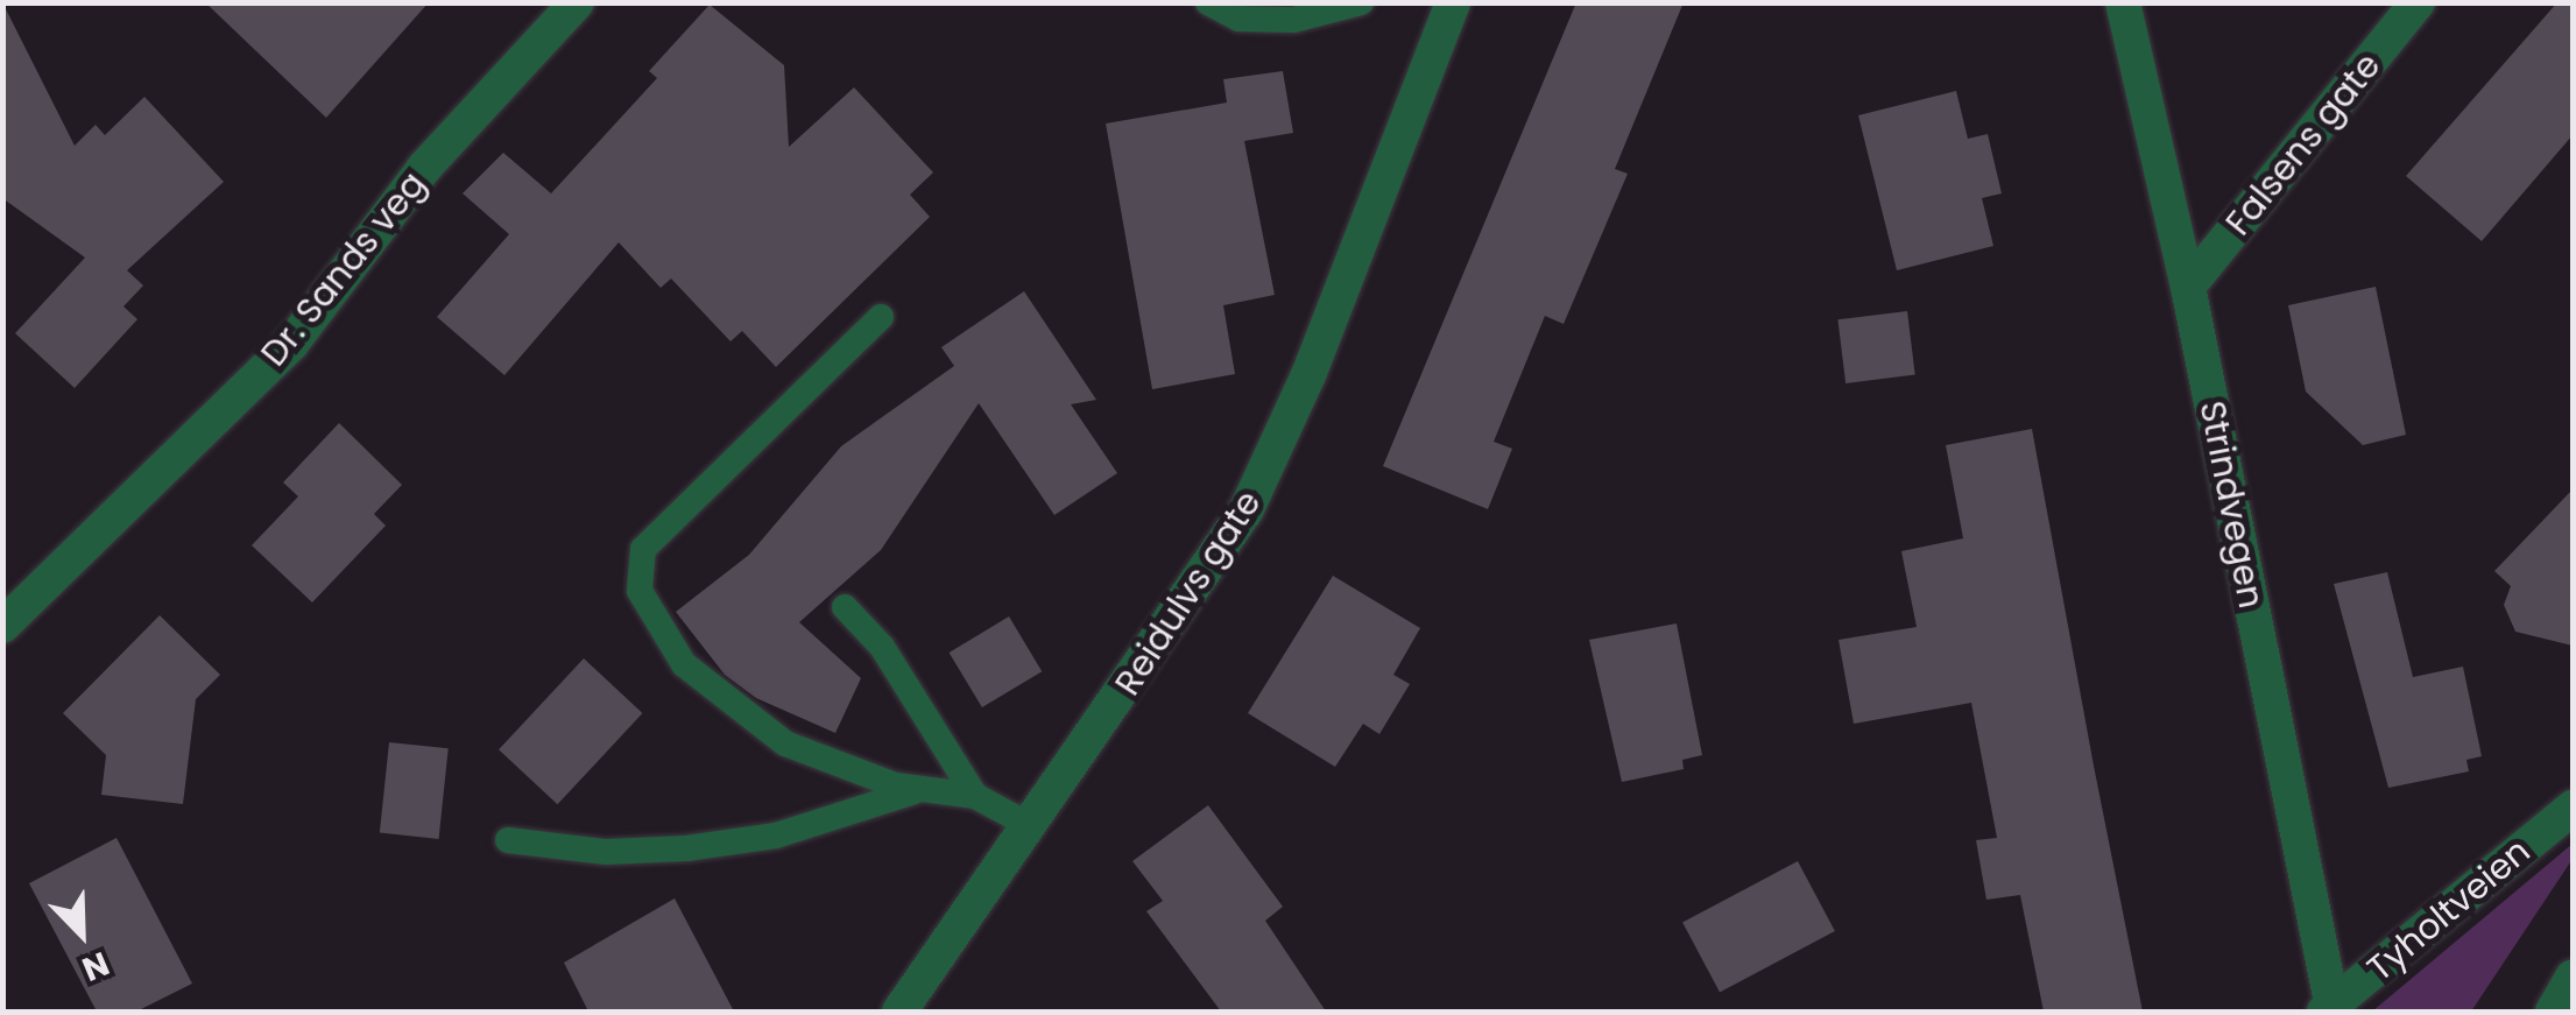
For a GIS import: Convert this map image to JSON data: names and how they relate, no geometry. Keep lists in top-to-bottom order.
{
  "streets": {
    "street": [
      "Falsens gate",
      "Dr. Sands veg",
      "Strindvegen",
      "Reidulvs gate",
      "Tyholtveien"
    ]
  },
  "crossings": [
    ["Falsens gate", "Strindvegen"],
    ["Strindvegen", "Tyholtveien"]
  ],
  "north": "bottom right"
}
